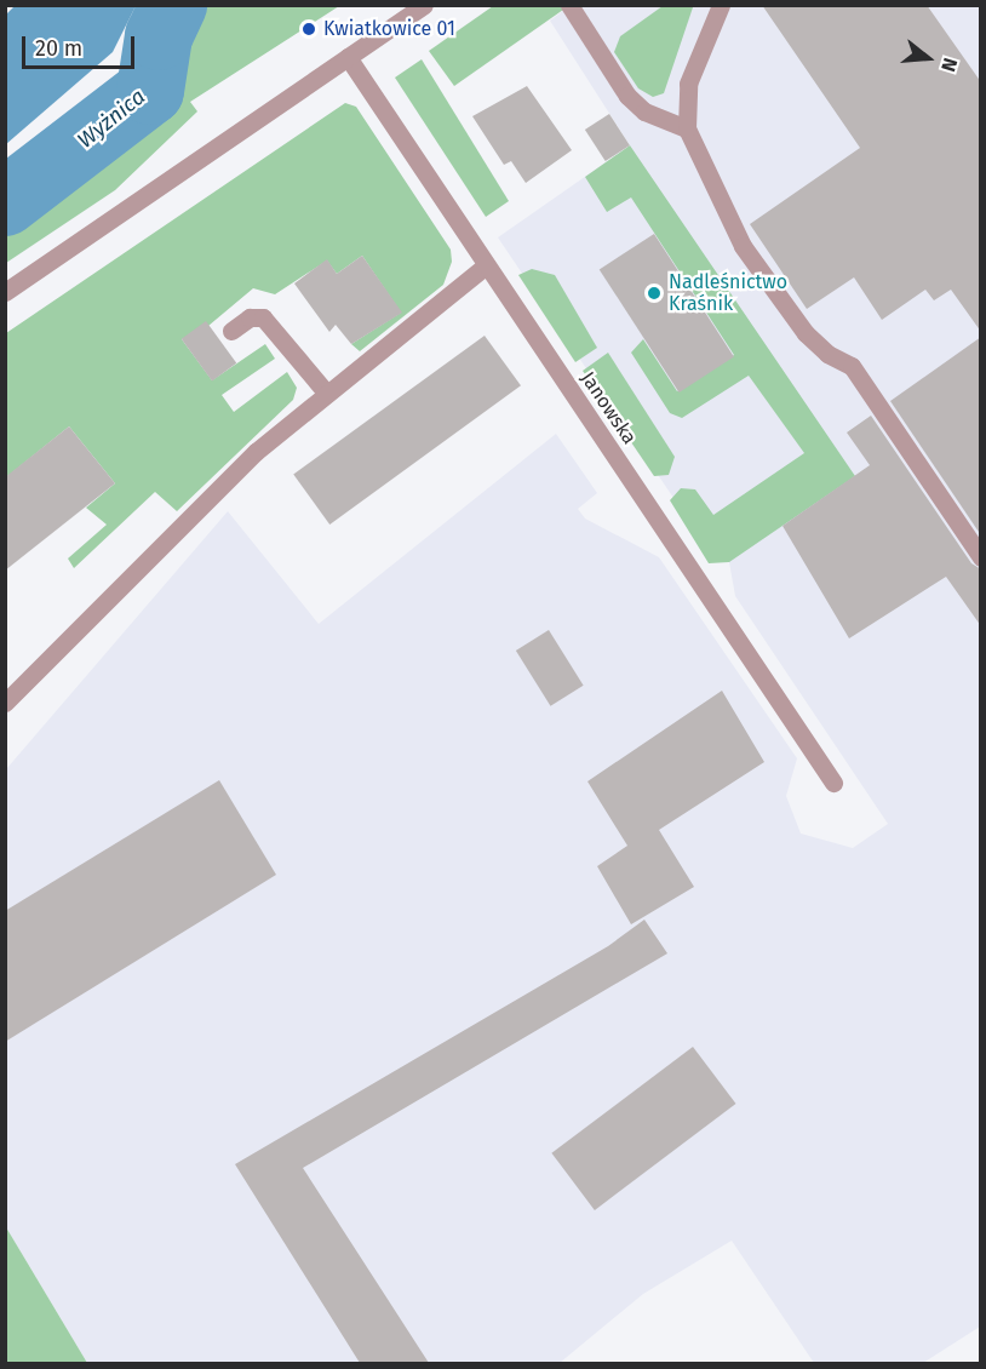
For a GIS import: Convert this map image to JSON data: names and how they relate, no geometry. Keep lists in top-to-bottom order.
{
  "streets": {
    "street": ["Janowska"]
  },
  "water": ["Wyżnica"],
  "places": ["Kwiatkowice 01", "Nadleśnictwo Kraśnik"],
  "scale_bar": "20 m",
  "north": "right"
}
